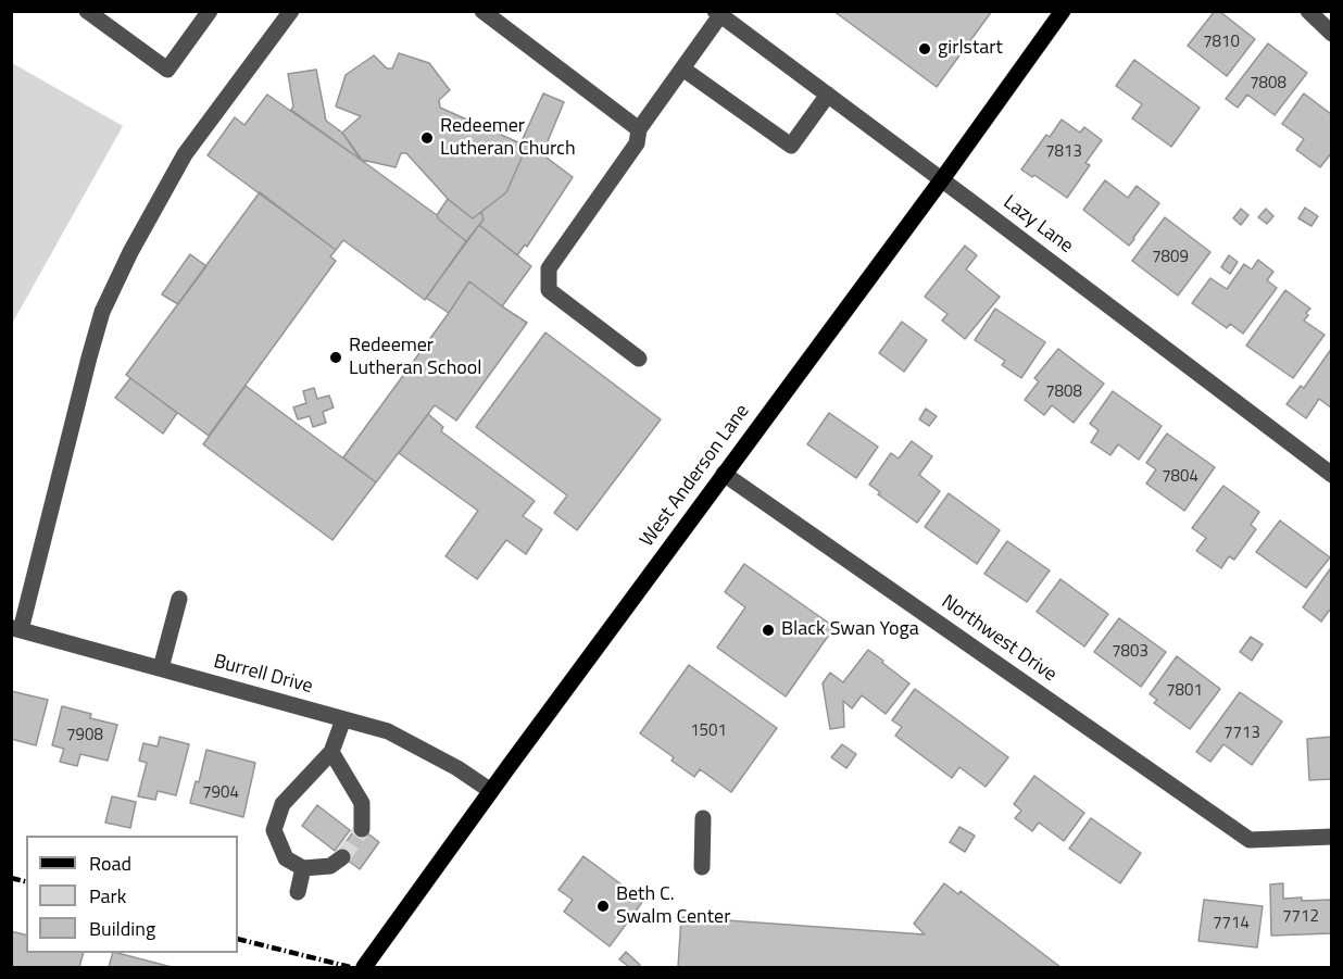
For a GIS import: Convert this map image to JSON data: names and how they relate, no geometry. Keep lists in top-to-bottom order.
{
  "streets": {
    "main road": ["West Anderson Lane"],
    "street": ["Lazy Lane", "Northwest Drive", "Burrell Drive"]
  },
  "crossings": [
    ["Lazy Lane", "West Anderson Lane"],
    ["West Anderson Lane", "Northwest Drive"],
    ["West Anderson Lane", "Burrell Drive"]
  ],
  "places": [
    "girlstart",
    "Redeemer Lutheran Church",
    "Redeemer Lutheran School",
    "Black Swan Yoga",
    "Beth C. Swalm Center"
  ],
  "house_numbers": [
    "7810",
    "7808",
    "7813",
    "7809",
    "7808",
    "7804",
    "7803",
    "7801",
    "1501",
    "7713",
    "7908",
    "7904",
    "7712",
    "7714"
  ],
  "legend": ["Road", "Park", "Building"]
}
